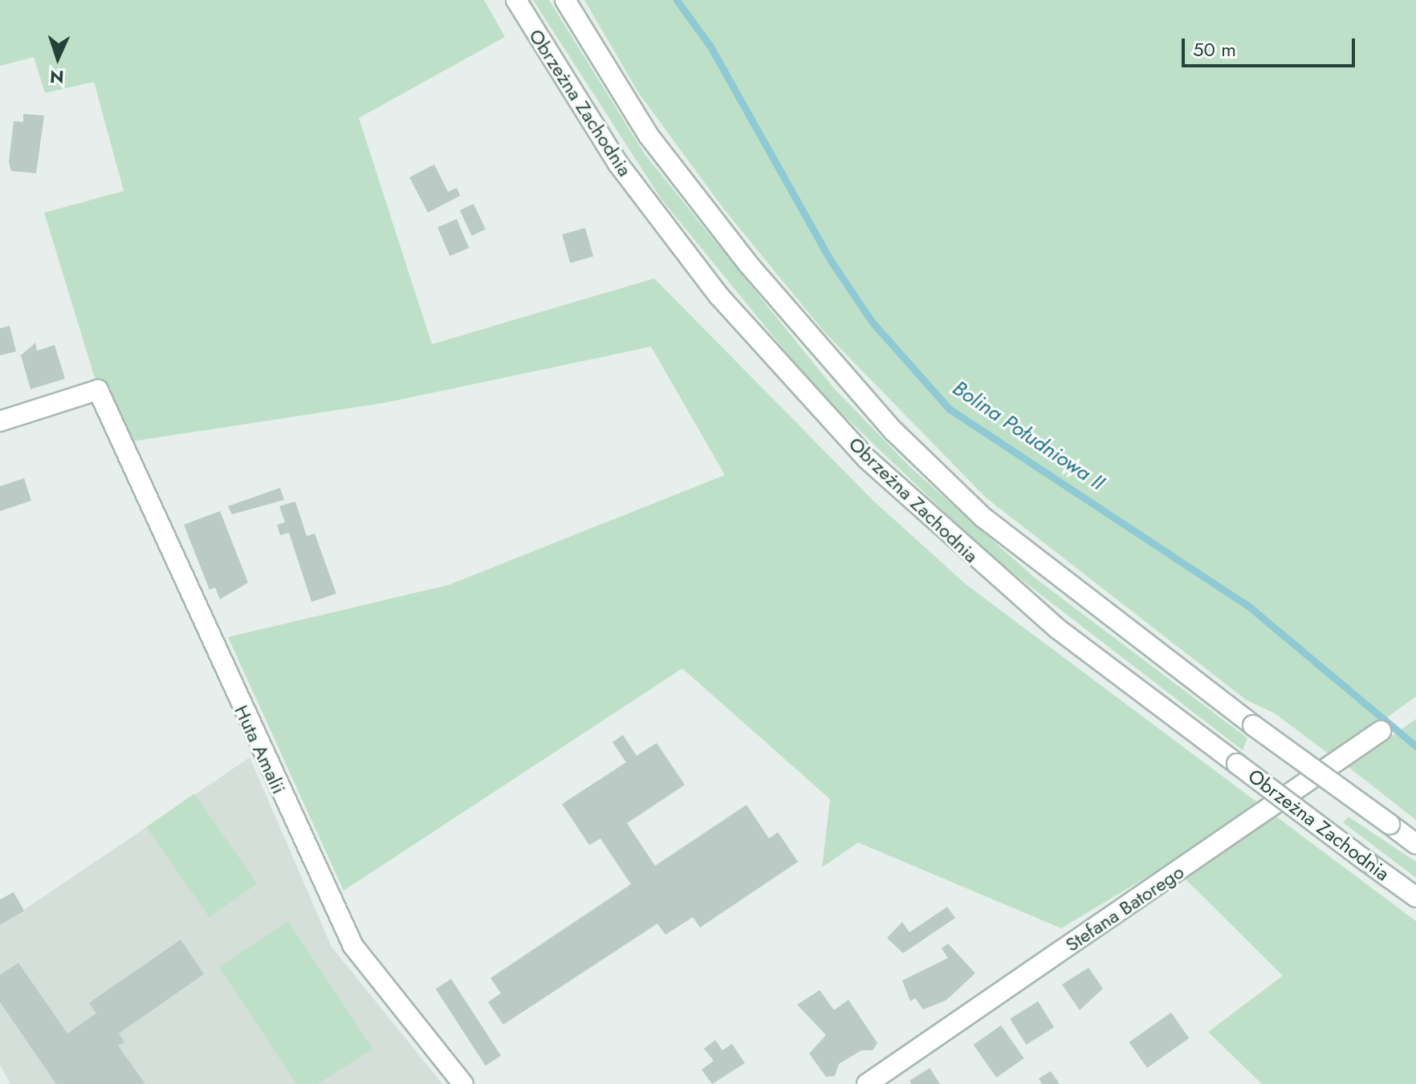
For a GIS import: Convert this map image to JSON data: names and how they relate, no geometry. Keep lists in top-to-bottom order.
{
  "streets": {
    "street": ["Obrzeżna Zachodnia", "Huta Amalii", "Stefana Batorego"]
  },
  "water": ["Bolina Południowa II"],
  "scale_bar": "50 m",
  "north": "bottom"
}
